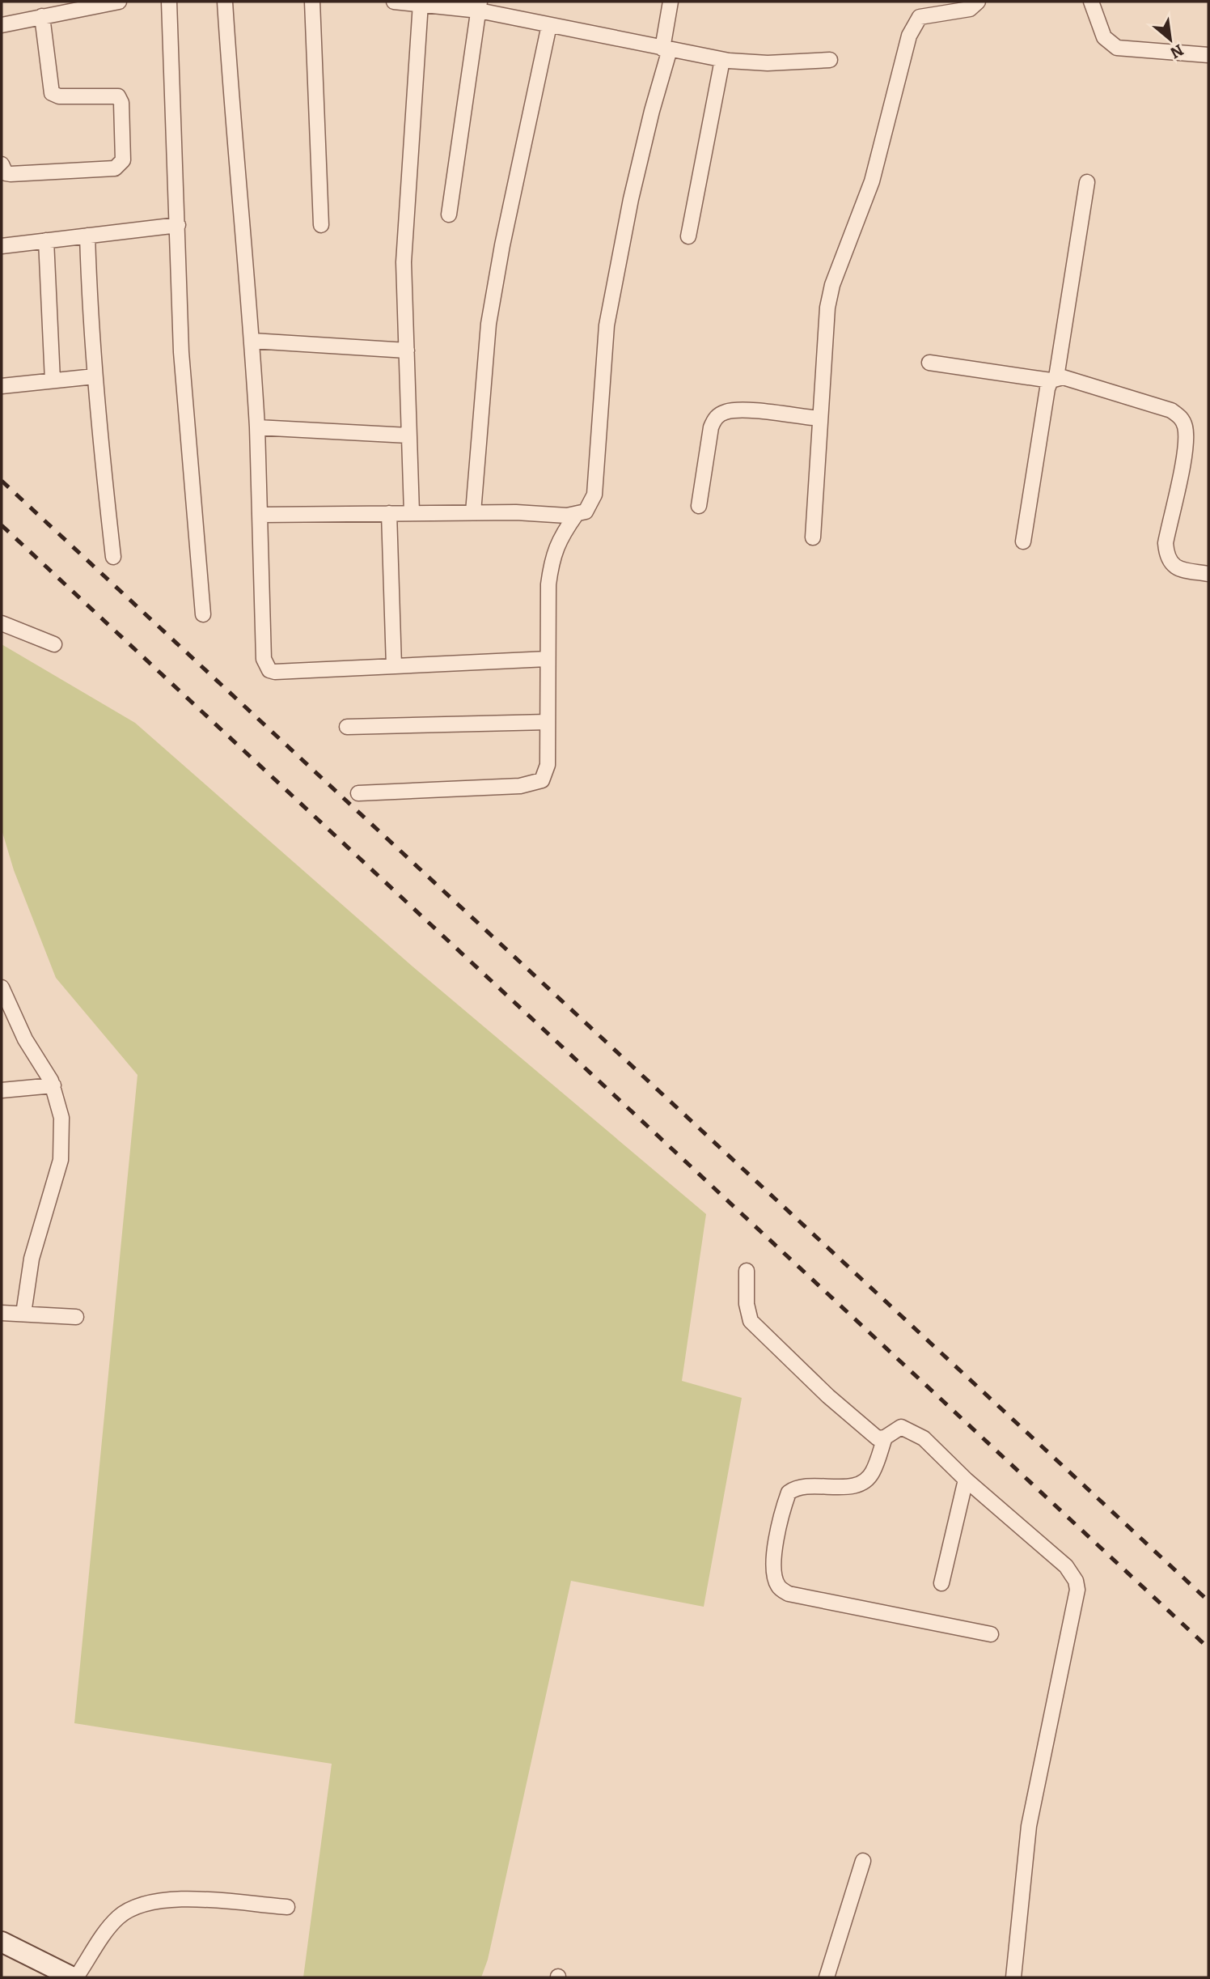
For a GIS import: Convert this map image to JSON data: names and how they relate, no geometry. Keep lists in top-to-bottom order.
{
  "north": "bottom right"
}
